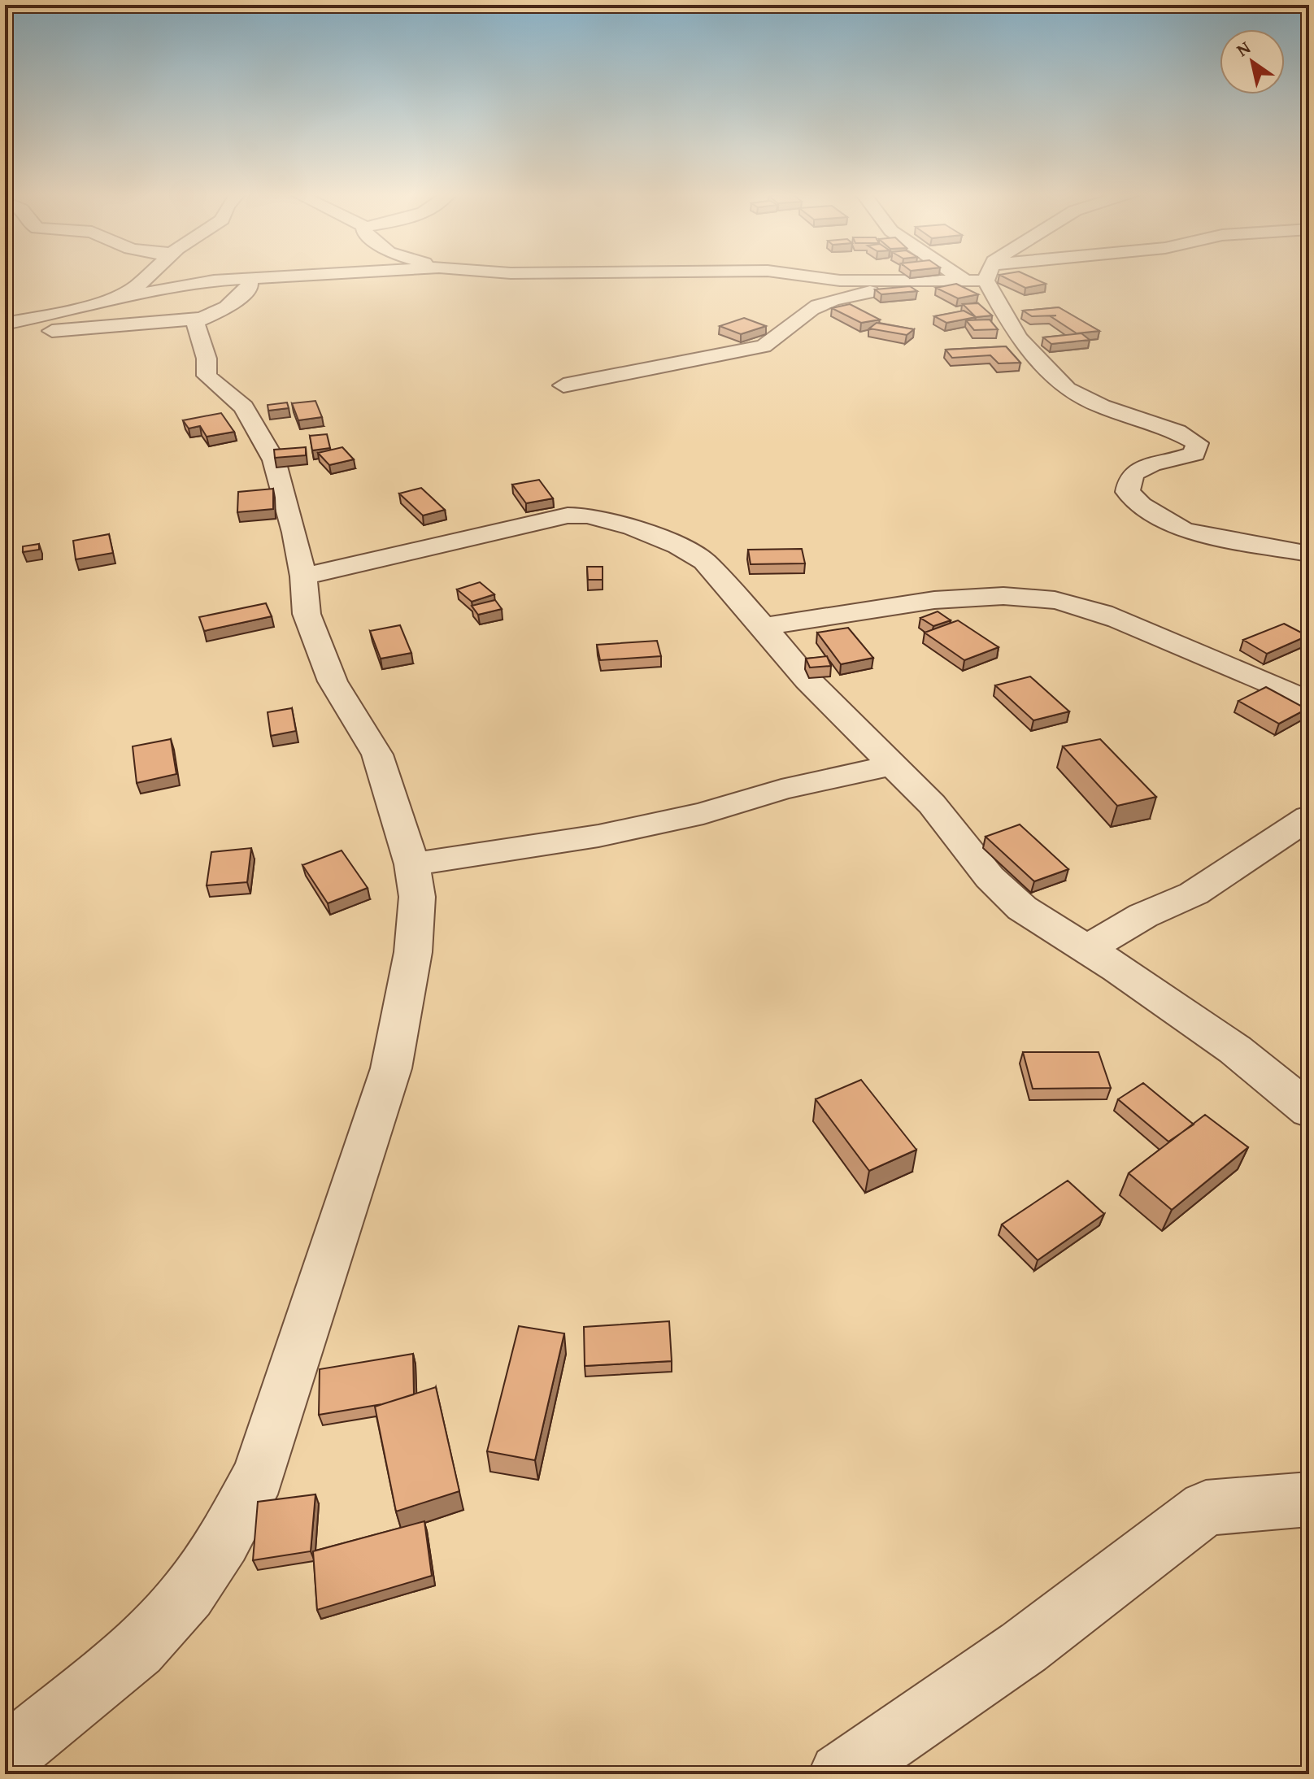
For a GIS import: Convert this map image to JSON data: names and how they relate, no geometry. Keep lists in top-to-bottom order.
{
  "north": "top left"
}
